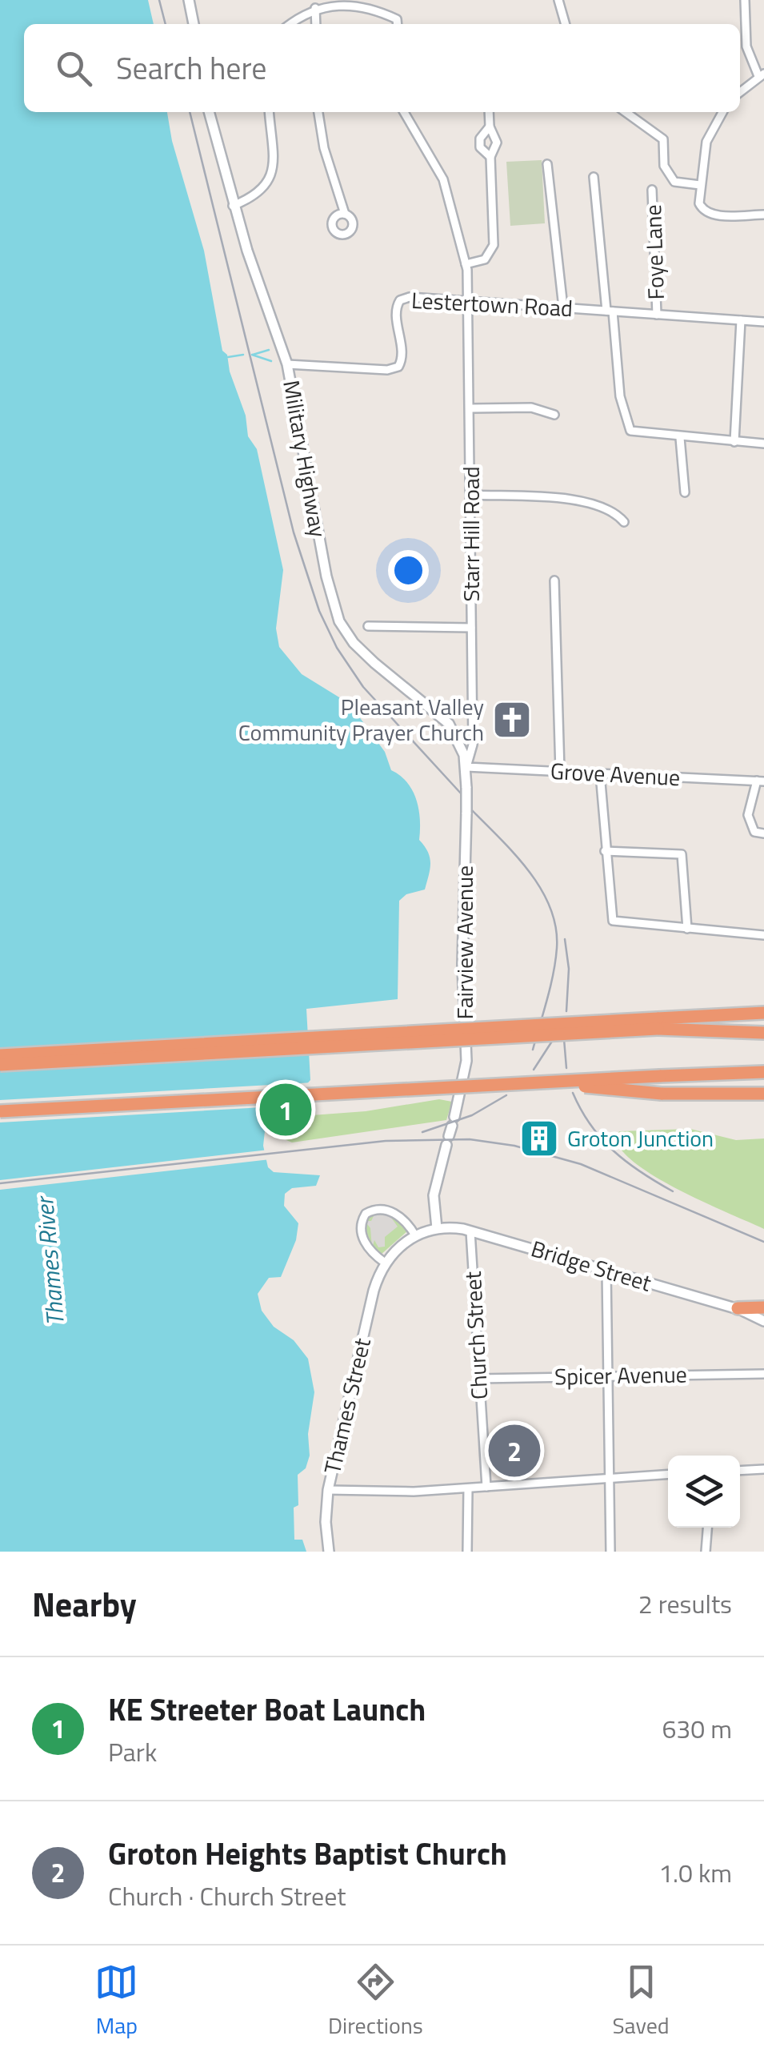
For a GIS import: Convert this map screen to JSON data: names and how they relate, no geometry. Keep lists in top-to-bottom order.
{
  "streets": {
    "street": [
      "Foye Lane",
      "Lestertown Road",
      "Military Highway",
      "Starr Hill Road",
      "Grove Avenue",
      "Fairview Avenue",
      "Bridge Street",
      "Church Street",
      "Spicer Avenue",
      "Thames Street"
    ]
  },
  "crossings": [
    ["Foye Lane", "Lestertown Road"],
    ["Lestertown Road", "Military Highway"],
    ["Lestertown Road", "Starr Hill Road"],
    ["Military Highway", "Starr Hill Road"],
    ["Military Highway", "Grove Avenue"],
    ["Military Highway", "Fairview Avenue"],
    ["Starr Hill Road", "Grove Avenue"],
    ["Starr Hill Road", "Fairview Avenue"],
    ["Grove Avenue", "Fairview Avenue"],
    ["Fairview Avenue", "Bridge Street"],
    ["Bridge Street", "Church Street"],
    ["Bridge Street", "Thames Street"],
    ["Church Street", "Spicer Avenue"]
  ],
  "water": ["Thames River"],
  "places": {
    "church": ["Pleasant Valley Community Prayer Church"],
    "building": ["Groton Junction"]
  },
  "page": {
    "search": "Search here",
    "pins": ["1", "2"],
    "heading": ["Nearby", "2 results"],
    "list": [
      {
        "mark": "1",
        "name": "KE Streeter Boat Launch",
        "note": "Park",
        "value": "630 m"
      },
      {
        "mark": "2",
        "name": "Groton Heights Baptist Church",
        "note": "Church · Church Street",
        "value": "1.0 km"
      }
    ],
    "nav": ["Map", "Directions", "Saved"]
  }
}
